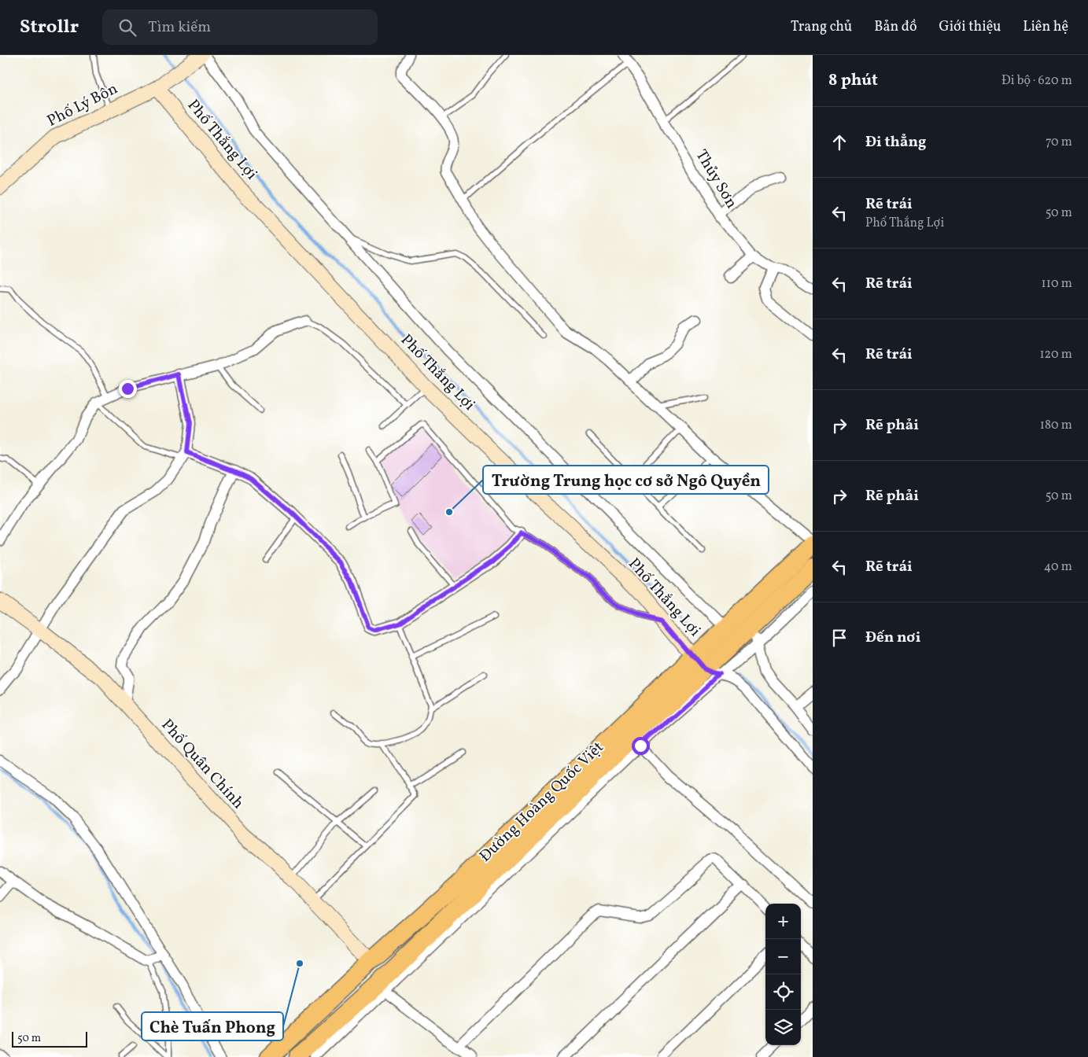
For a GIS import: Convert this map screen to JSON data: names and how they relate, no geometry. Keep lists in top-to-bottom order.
{
  "streets": {
    "highway": ["Đường Hoàng Quốc Việt"],
    "street": [
      "Phố Lý Bôn",
      "Phố Thắng Lợi",
      "Thủy Sơn",
      "Phố Quân Chính"
    ]
  },
  "crossings": [
    ["Phố Lý Bôn", "Phố Thắng Lợi"],
    ["Phố Thắng Lợi", "Đường Hoàng Quốc Việt"],
    ["Phố Quân Chính", "Đường Hoàng Quốc Việt"]
  ],
  "places": ["Trường Trung học cơ sở Ngô Quyền", "Chè Tuấn Phong"],
  "scale_bar": "50 m",
  "page": {
    "header": "Strollr",
    "search": "Tìm kiếm",
    "nav": [
      "Trang chủ",
      "Bản đồ",
      "Giới thiệu",
      "Liên hệ"
    ],
    "heading": ["8 phút", "Đi bộ · 620 m"],
    "list": [
      ["Đi thẳng", "70 m"],
      ["Rẽ trái", "Phố Thắng Lợi", "50 m"],
      ["Rẽ trái", "110 m"],
      ["Rẽ trái", "120 m"],
      ["Rẽ phải", "180 m"],
      ["Rẽ phải", "50 m"],
      ["Rẽ trái", "40 m"],
      "Đến nơi"
    ],
    "map_buttons": ["+", "−"],
    "scale": "50 m"
  }
}
